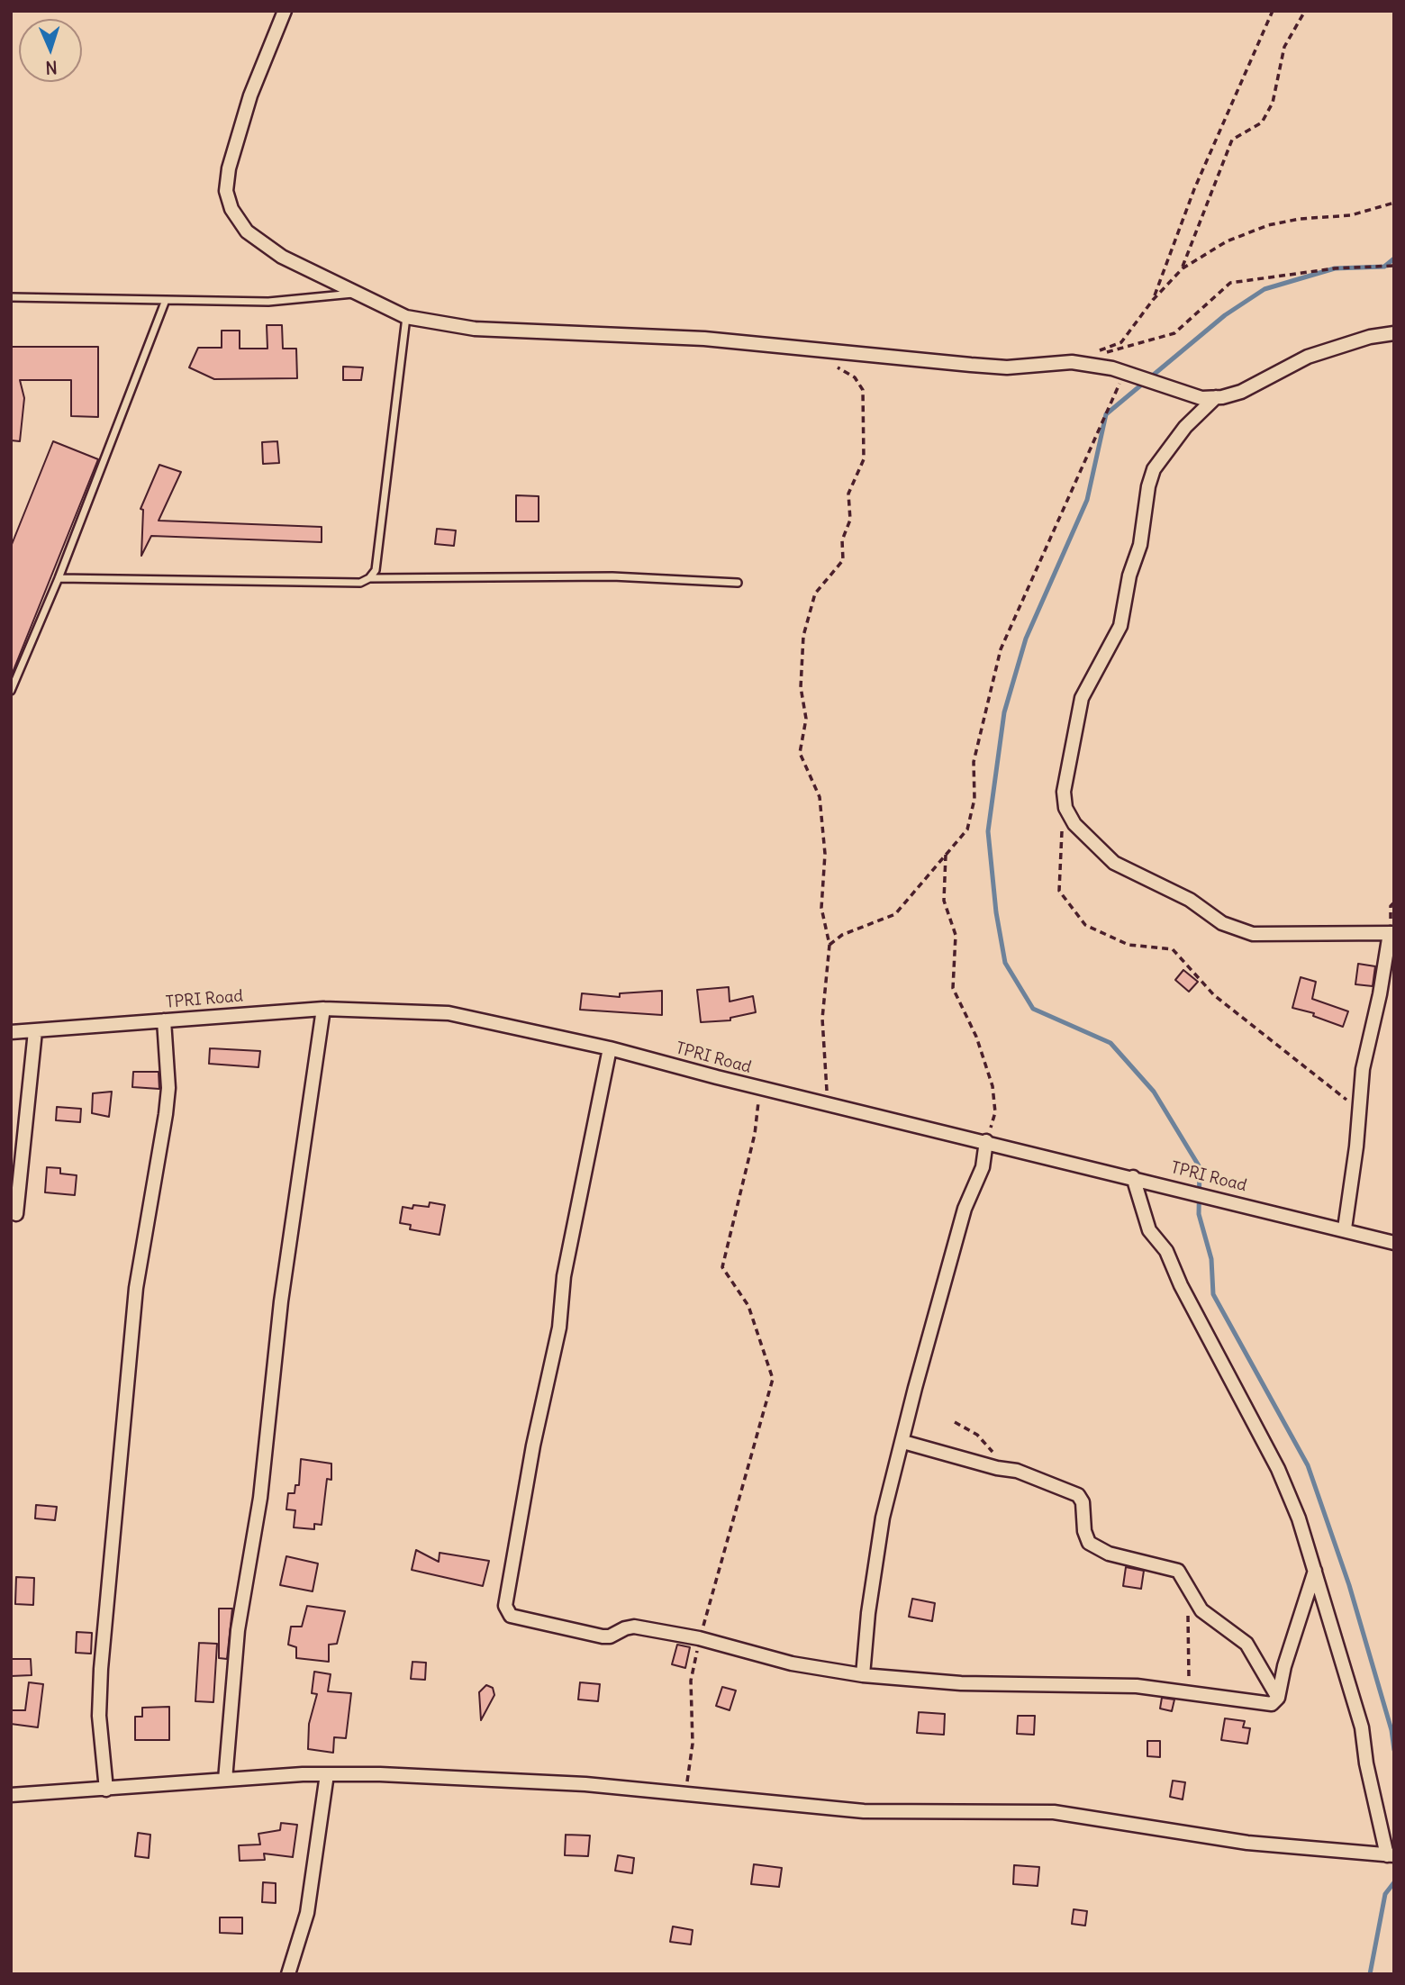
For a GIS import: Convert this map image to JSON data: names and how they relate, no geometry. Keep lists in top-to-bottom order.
{
  "streets": {
    "street": ["TPRI Road"]
  },
  "north": "bottom"
}
